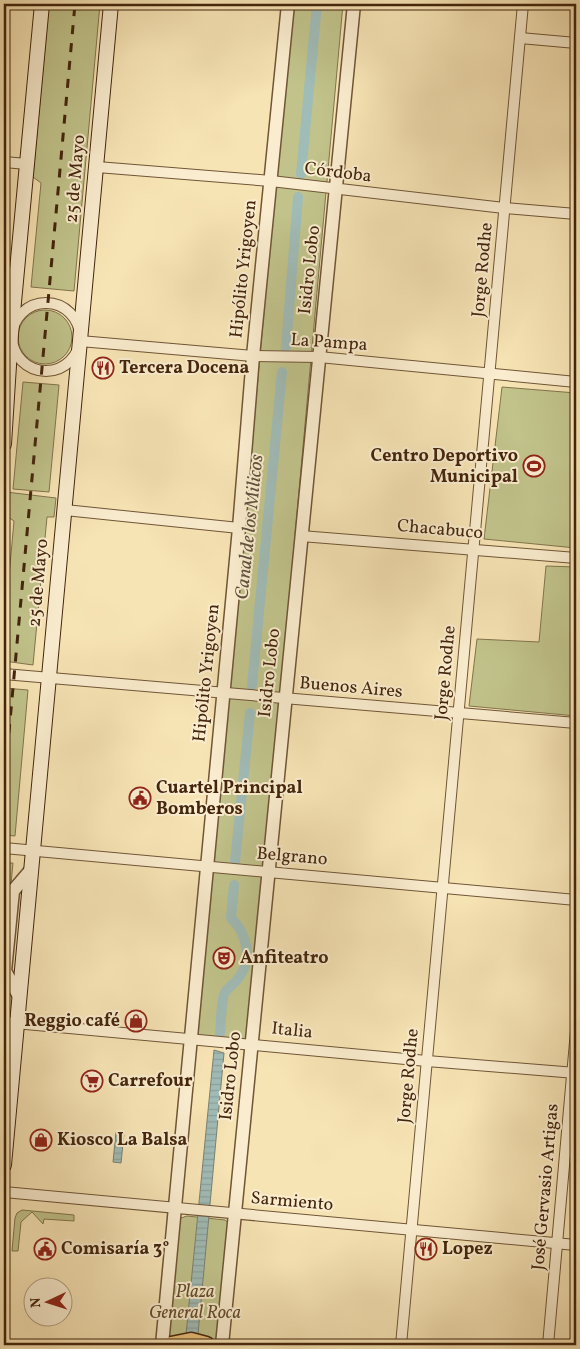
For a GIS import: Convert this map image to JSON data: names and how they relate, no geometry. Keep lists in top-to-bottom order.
{
  "streets": {
    "main road": ["25 de Mayo"],
    "street": [
      "Córdoba",
      "Hipólito Yrigoyen",
      "Isidro Lobo",
      "Jorge Rodhe",
      "La Pampa",
      "Chacabuco",
      "Buenos Aires",
      "Belgrano",
      "Italia",
      "José Gervasio Artigas",
      "Sarmiento"
    ]
  },
  "crossings": [
    ["Córdoba", "25 de Mayo"],
    ["Córdoba", "Hipólito Yrigoyen"],
    ["Córdoba", "Isidro Lobo"],
    ["Córdoba", "Jorge Rodhe"],
    ["25 de Mayo", "La Pampa"],
    ["25 de Mayo", "Buenos Aires"],
    ["25 de Mayo", "Belgrano"],
    ["25 de Mayo", "Italia"],
    ["Hipólito Yrigoyen", "La Pampa"],
    ["Hipólito Yrigoyen", "Buenos Aires"],
    ["Hipólito Yrigoyen", "Belgrano"],
    ["Hipólito Yrigoyen", "Italia"],
    ["Hipólito Yrigoyen", "Sarmiento"],
    ["Isidro Lobo", "La Pampa"],
    ["Isidro Lobo", "Chacabuco"],
    ["Isidro Lobo", "Buenos Aires"],
    ["Isidro Lobo", "Belgrano"],
    ["Isidro Lobo", "Italia"],
    ["Isidro Lobo", "Sarmiento"],
    ["Jorge Rodhe", "La Pampa"],
    ["Jorge Rodhe", "Chacabuco"],
    ["Jorge Rodhe", "Buenos Aires"],
    ["Jorge Rodhe", "Belgrano"],
    ["Jorge Rodhe", "Italia"],
    ["Jorge Rodhe", "Sarmiento"],
    ["Italia", "José Gervasio Artigas"],
    ["José Gervasio Artigas", "Sarmiento"]
  ],
  "water": ["Canal de los Milicos"],
  "parks": ["Plaza General Roca"],
  "places": {
    "restaurant": ["Tercera Docena", "Lopez"],
    "sports": ["Centro Deportivo Municipal"],
    "public building": ["Cuartel Principal Bomberos", "Comisaría 3°"],
    "theatre": ["Anfiteatro"],
    "shop": ["Reggio café", "Kiosco La Balsa"],
    "supermarket": ["Carrefour"]
  },
  "north": "left"
}
